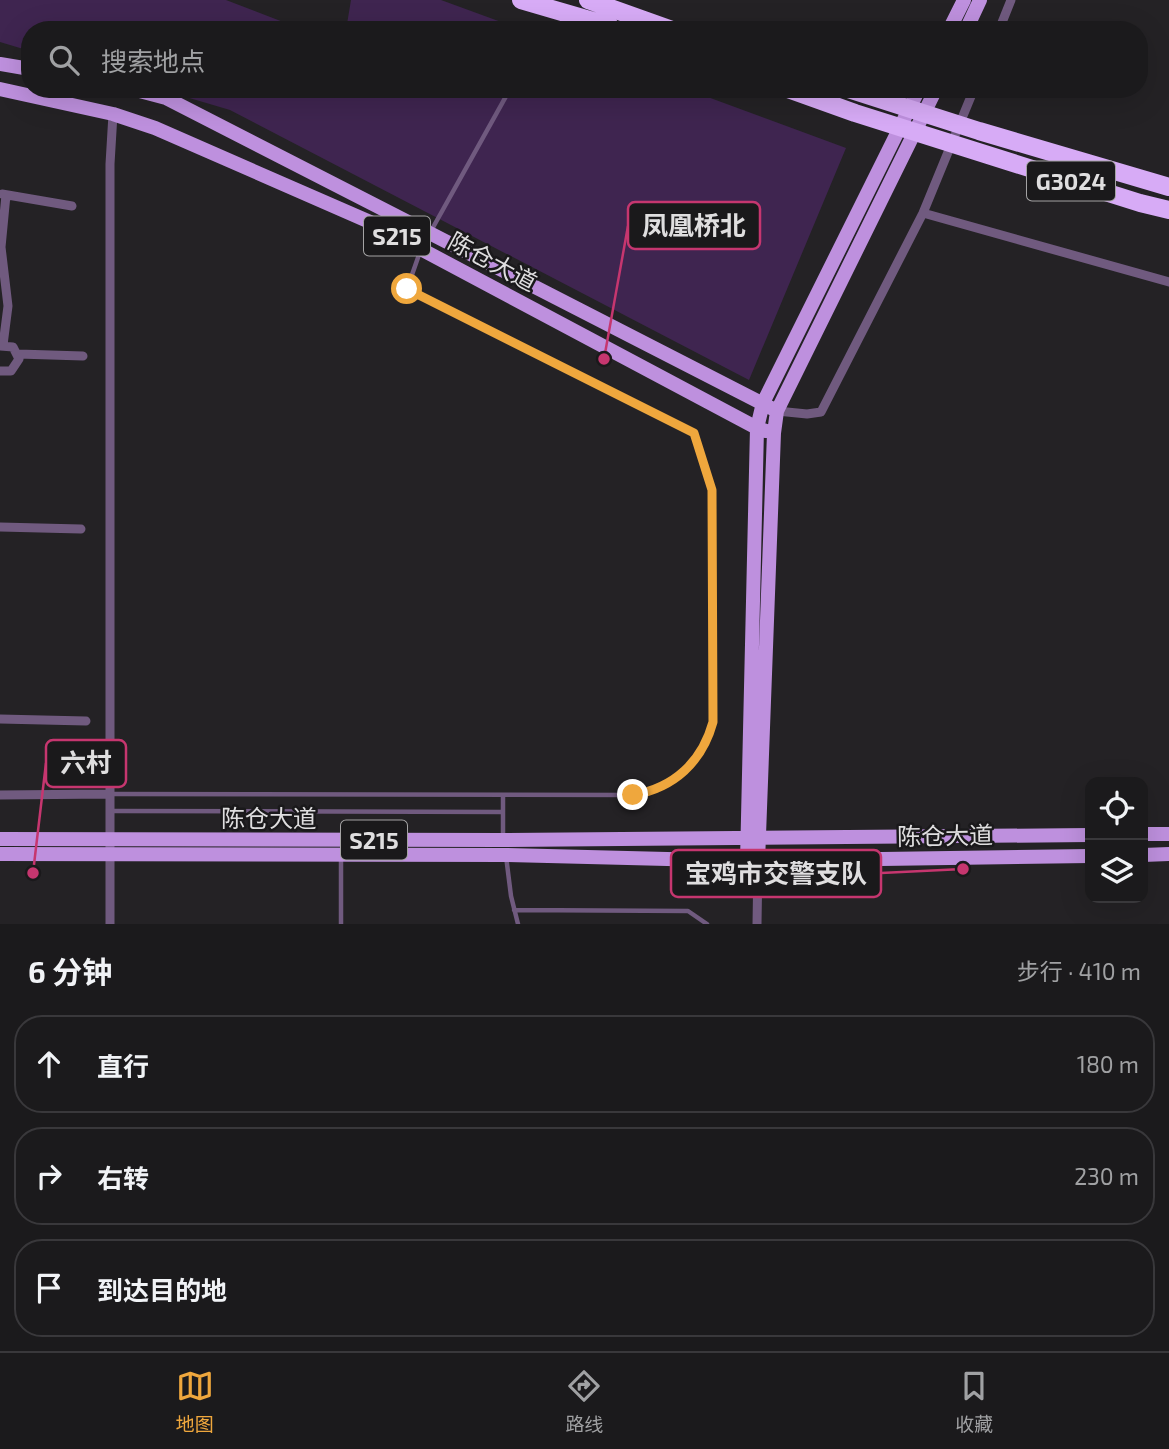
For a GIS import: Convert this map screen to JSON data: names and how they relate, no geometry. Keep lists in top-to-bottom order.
{
  "streets": {
    "highway": ["G3024"],
    "main road": ["S215", "陈仓大道"]
  },
  "places": ["凤凰桥北", "宝鸡市交警支队", "六村"],
  "page": {
    "search": "搜索地点",
    "heading": ["6 分钟", "步行 · 410 m"],
    "list": [
      ["直行", "180 m"],
      ["右转", "230 m"],
      "到达目的地"
    ],
    "nav": ["地图", "路线", "收藏"]
  }
}
